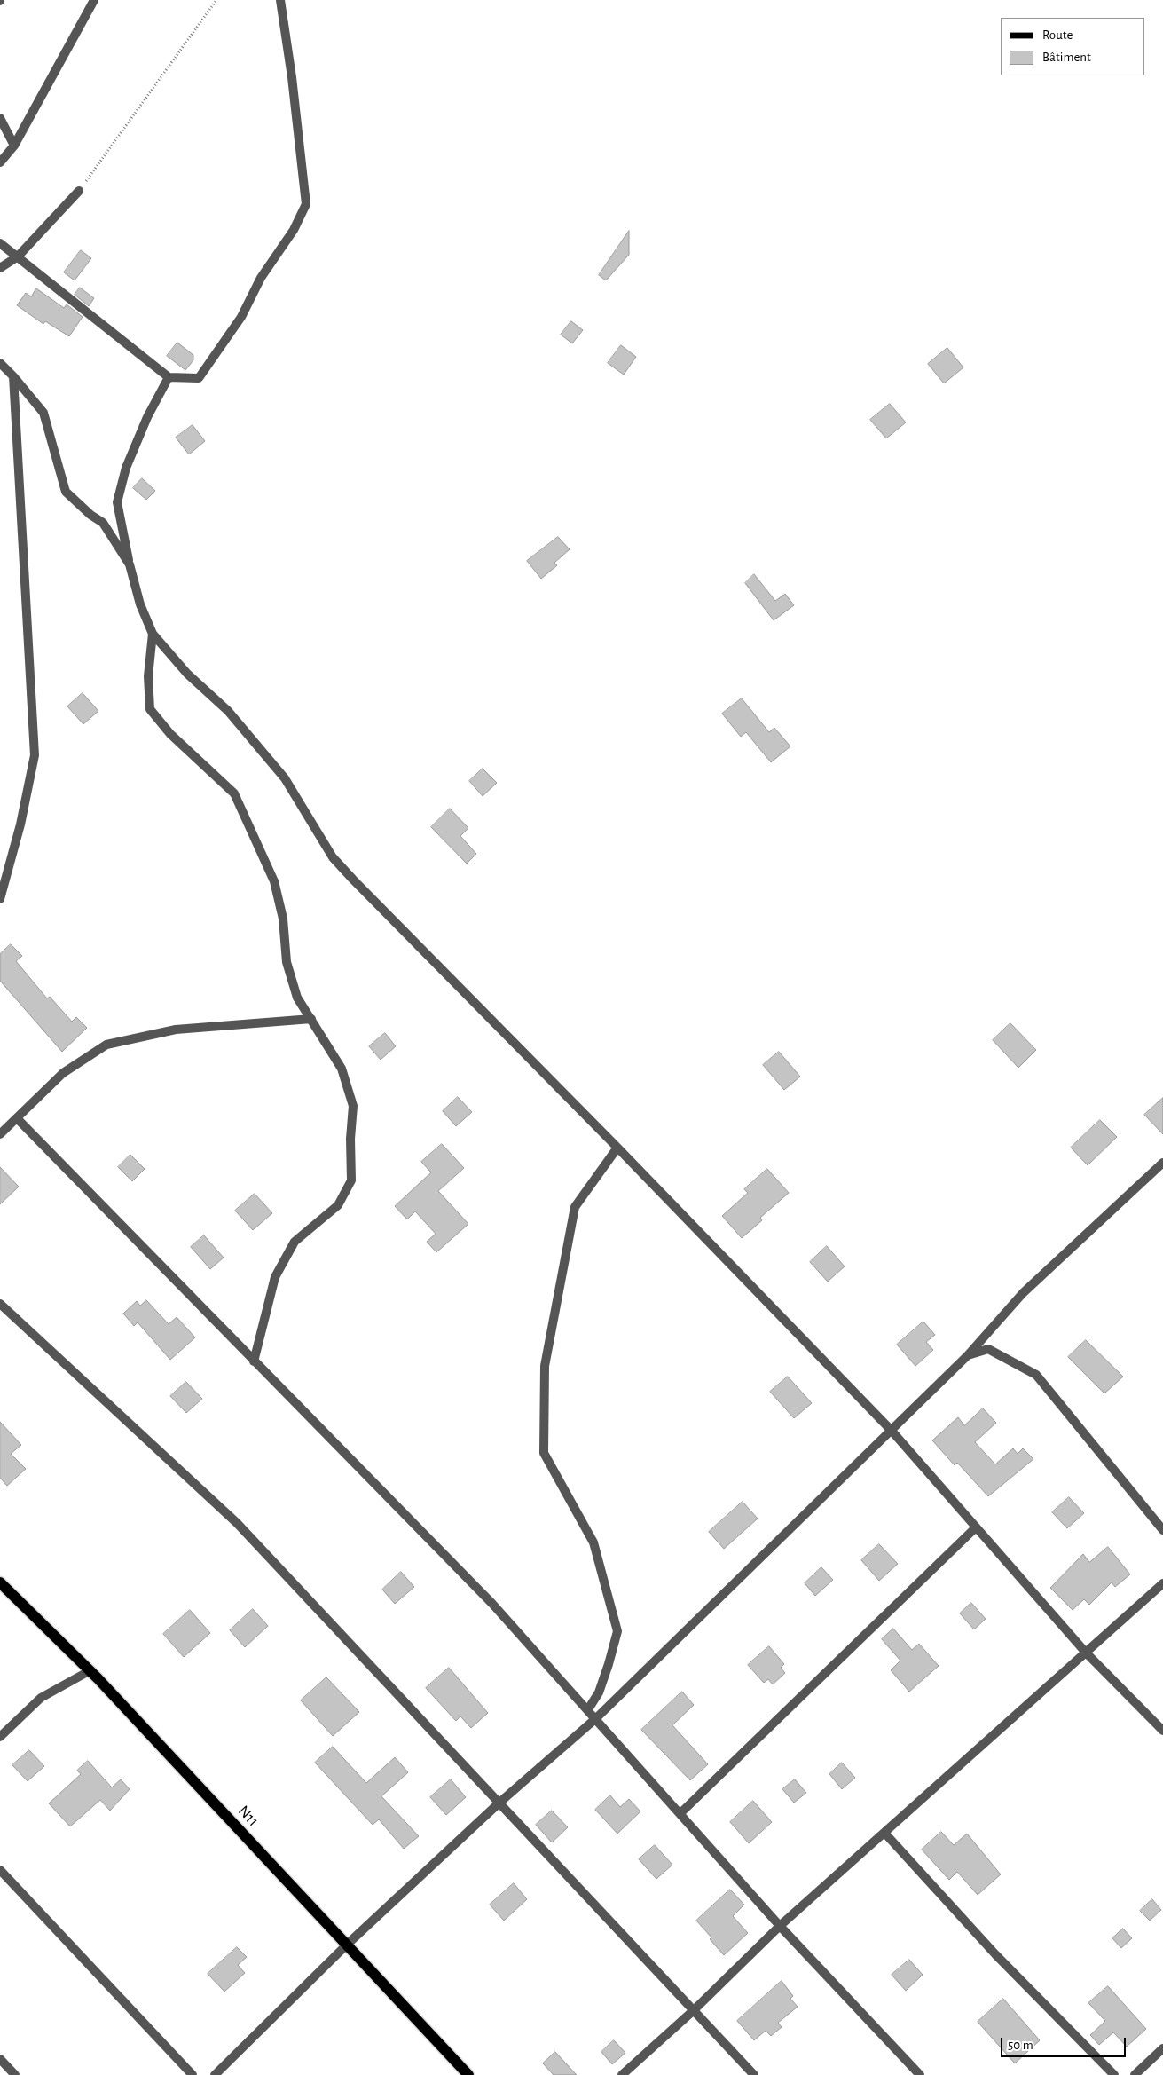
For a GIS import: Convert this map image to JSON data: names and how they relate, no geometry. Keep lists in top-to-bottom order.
{
  "streets": {
    "main road": ["N11"]
  },
  "legend": ["Route", "Bâtiment"],
  "scale_bar": "50 m"
}
